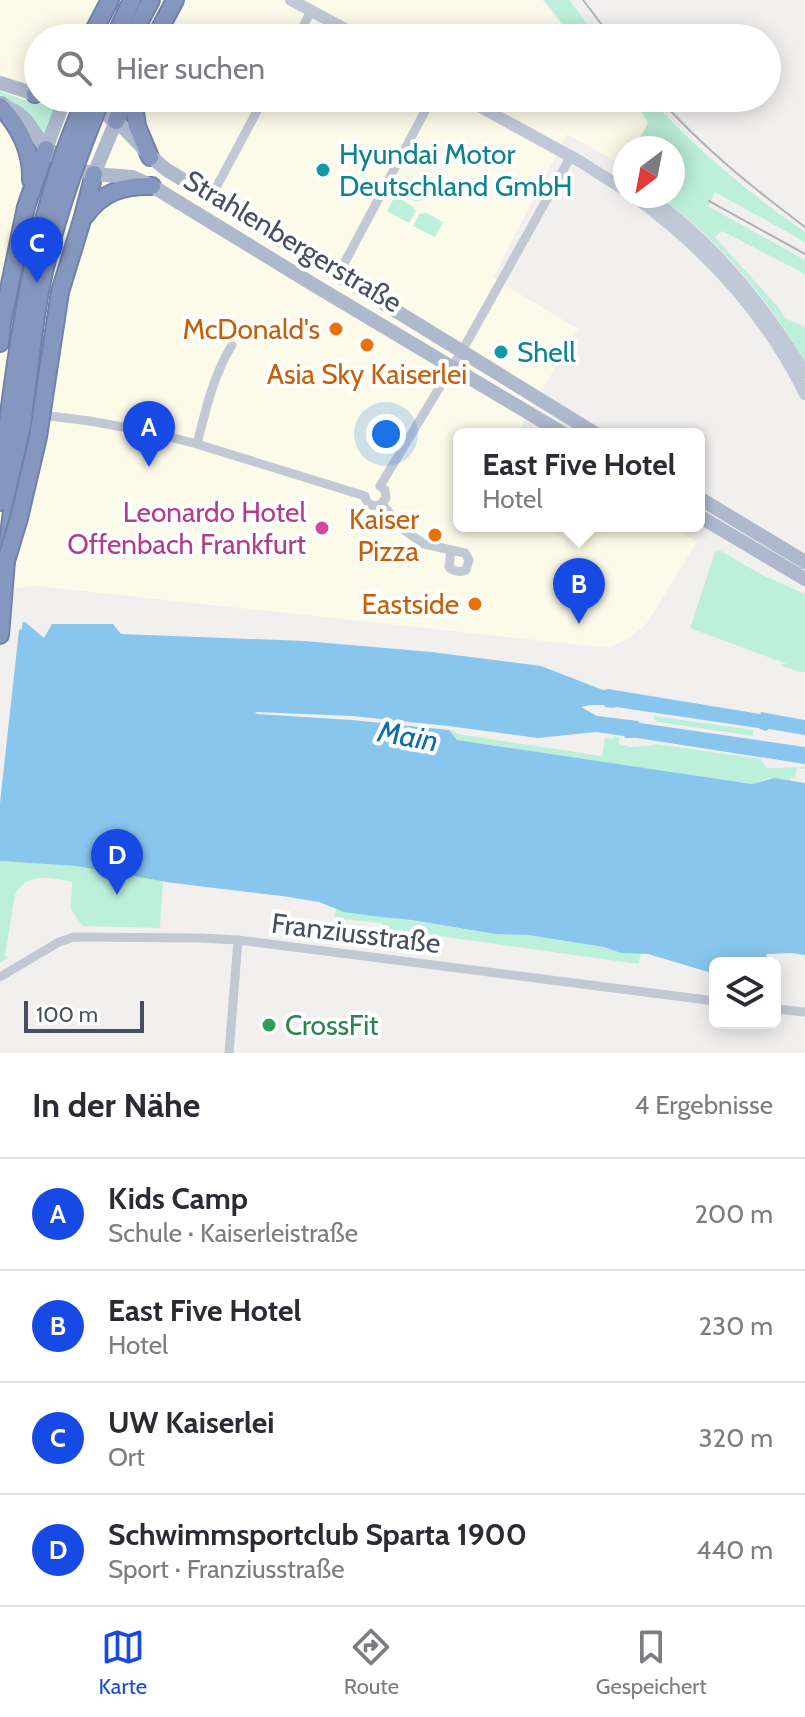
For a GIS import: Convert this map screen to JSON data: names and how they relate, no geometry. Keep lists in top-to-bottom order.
{
  "streets": {
    "main road": ["Strahlenbergerstraße"],
    "street": ["Franziusstraße"]
  },
  "water": ["Main"],
  "places": [
    "Hyundai Motor Deutschland GmbH",
    "McDonald's",
    "Asia Sky Kaiserlei",
    "Shell",
    "Leonardo Hotel Offenbach Frankfurt",
    "Kaiser Pizza",
    "Eastside",
    "CrossFit"
  ],
  "scale_bar": "100 m",
  "north": "bottom left",
  "page": {
    "search": "Hier suchen",
    "pins": [
      "C",
      "A",
      "B",
      "D"
    ],
    "popup": ["East Five Hotel", "Hotel"],
    "scale": "100 m",
    "heading": ["In der Nähe", "4 Ergebnisse"],
    "list": [
      {
        "mark": "A",
        "name": "Kids Camp",
        "note": "Schule · Kaiserleistraße",
        "value": "200 m"
      },
      {
        "mark": "B",
        "name": "East Five Hotel",
        "note": "Hotel",
        "value": "230 m"
      },
      {
        "mark": "C",
        "name": "UW Kaiserlei",
        "note": "Ort",
        "value": "320 m"
      },
      {
        "mark": "D",
        "name": "Schwimmsportclub Sparta 1900",
        "note": "Sport · Franziusstraße",
        "value": "440 m"
      }
    ],
    "nav": ["Karte", "Route", "Gespeichert"]
  }
}
